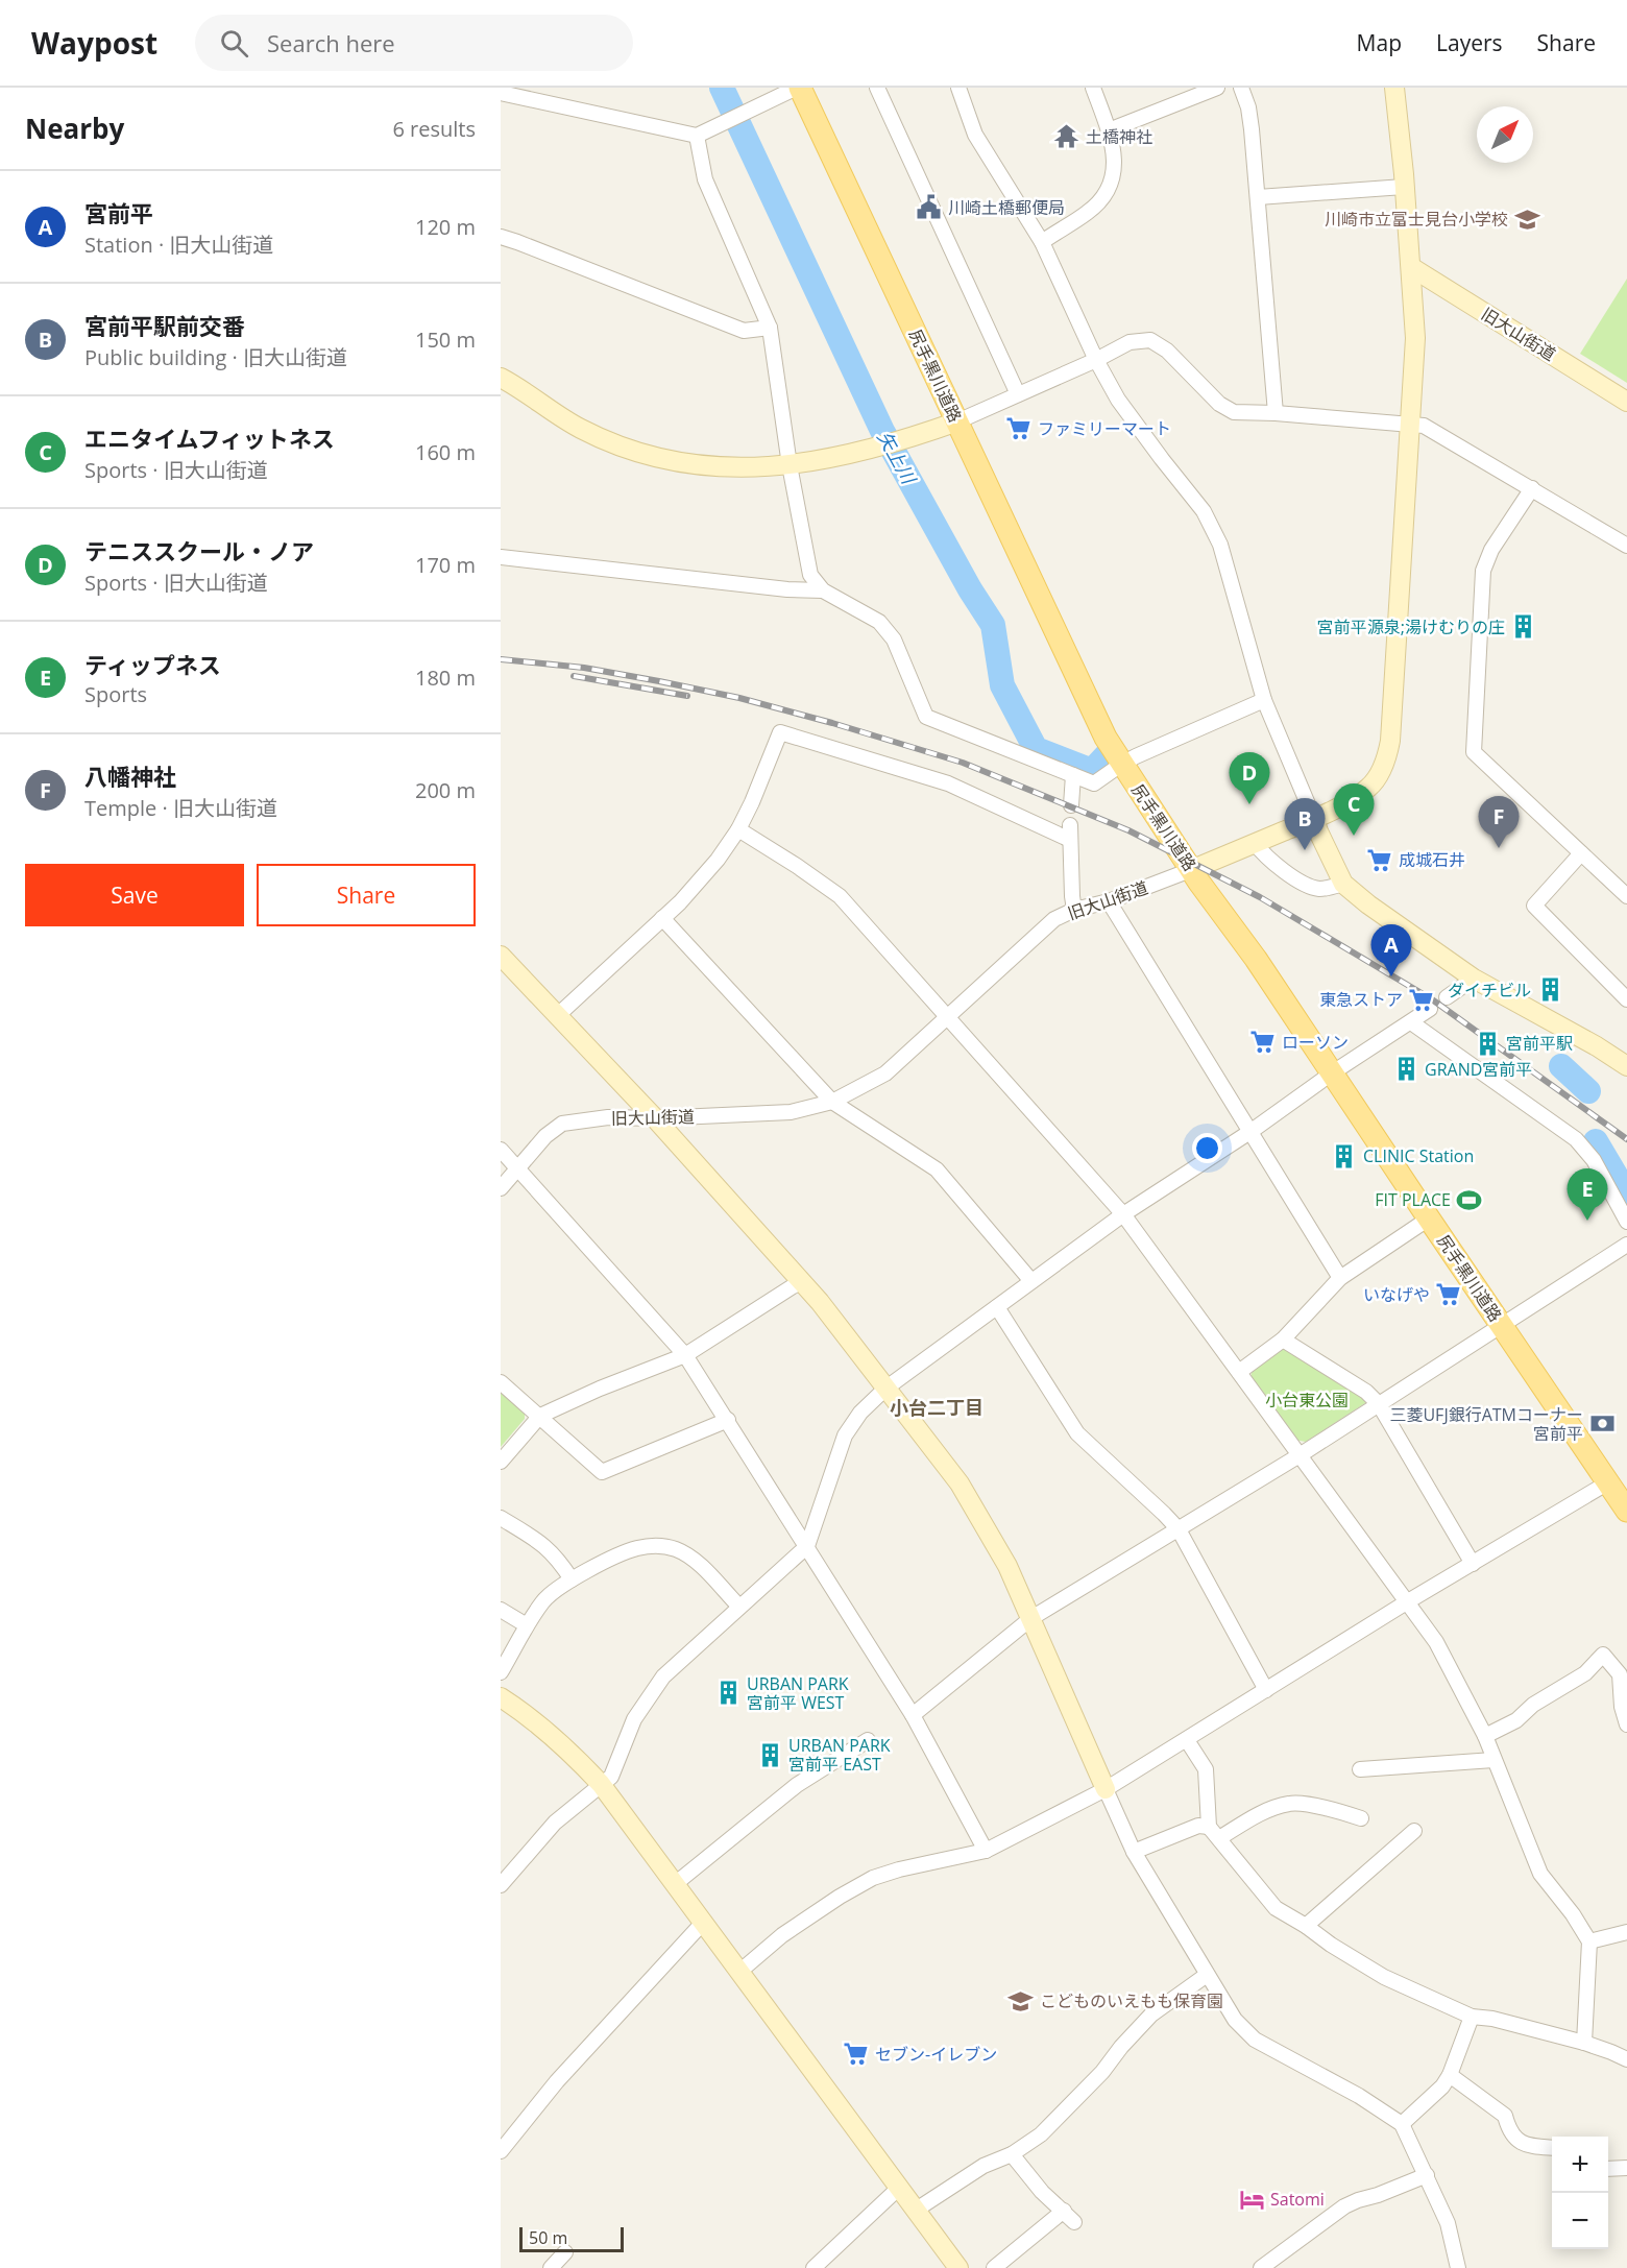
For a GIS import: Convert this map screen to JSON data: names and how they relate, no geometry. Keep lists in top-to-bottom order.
{
  "streets": {
    "main road": ["尻手黒川道路"],
    "street": ["旧大山街道"]
  },
  "crossings": [
    ["旧大山街道", "尻手黒川道路"]
  ],
  "districts": ["小台二丁目"],
  "water": ["矢上川"],
  "parks": ["小台東公園"],
  "places": {
    "temple": ["土橋神社"],
    "public building": ["川崎土橋郵便局"],
    "school or university": ["川崎市立富士見台小学校", "こどものいえもも保育園"],
    "supermarket": [
      "ファミリーマート",
      "成城石井",
      "東急ストア",
      "ローソン",
      "いなげや",
      "セブン-イレブン"
    ],
    "building": [
      "宮前平源泉;湯けむりの庄",
      "ダイチビル",
      "宮前平駅",
      "GRAND宮前平",
      "CLINIC Station",
      "URBAN PARK 宮前平 WEST",
      "URBAN PARK 宮前平 EAST"
    ],
    "sports": ["FIT PLACE"],
    "bank": ["三菱UFJ銀行ATMコーナー 宮前平"],
    "hotel": ["Satomi"]
  },
  "scale_bar": "50 m",
  "north": "top right",
  "page": {
    "header": "Waypost",
    "search": "Search here",
    "nav": ["Map", "Layers", "Share"],
    "heading": ["Nearby", "6 results"],
    "list": [
      {
        "mark": "A",
        "name": "宮前平",
        "note": "Station · 旧大山街道",
        "value": "120 m"
      },
      {
        "mark": "B",
        "name": "宮前平駅前交番",
        "note": "Public building · 旧大山街道",
        "value": "150 m"
      },
      {
        "mark": "C",
        "name": "エニタイムフィットネス",
        "note": "Sports · 旧大山街道",
        "value": "160 m"
      },
      {
        "mark": "D",
        "name": "テニススクール・ノア",
        "note": "Sports · 旧大山街道",
        "value": "170 m"
      },
      {
        "mark": "E",
        "name": "ティップネス",
        "note": "Sports",
        "value": "180 m"
      },
      {
        "mark": "F",
        "name": "八幡神社",
        "note": "Temple · 旧大山街道",
        "value": "200 m"
      }
    ],
    "pins": [
      "D",
      "C",
      "F",
      "B",
      "A",
      "E"
    ],
    "buttons": ["Save", "Share"],
    "map_buttons": ["+", "−"],
    "scale": "50 m"
  }
}
